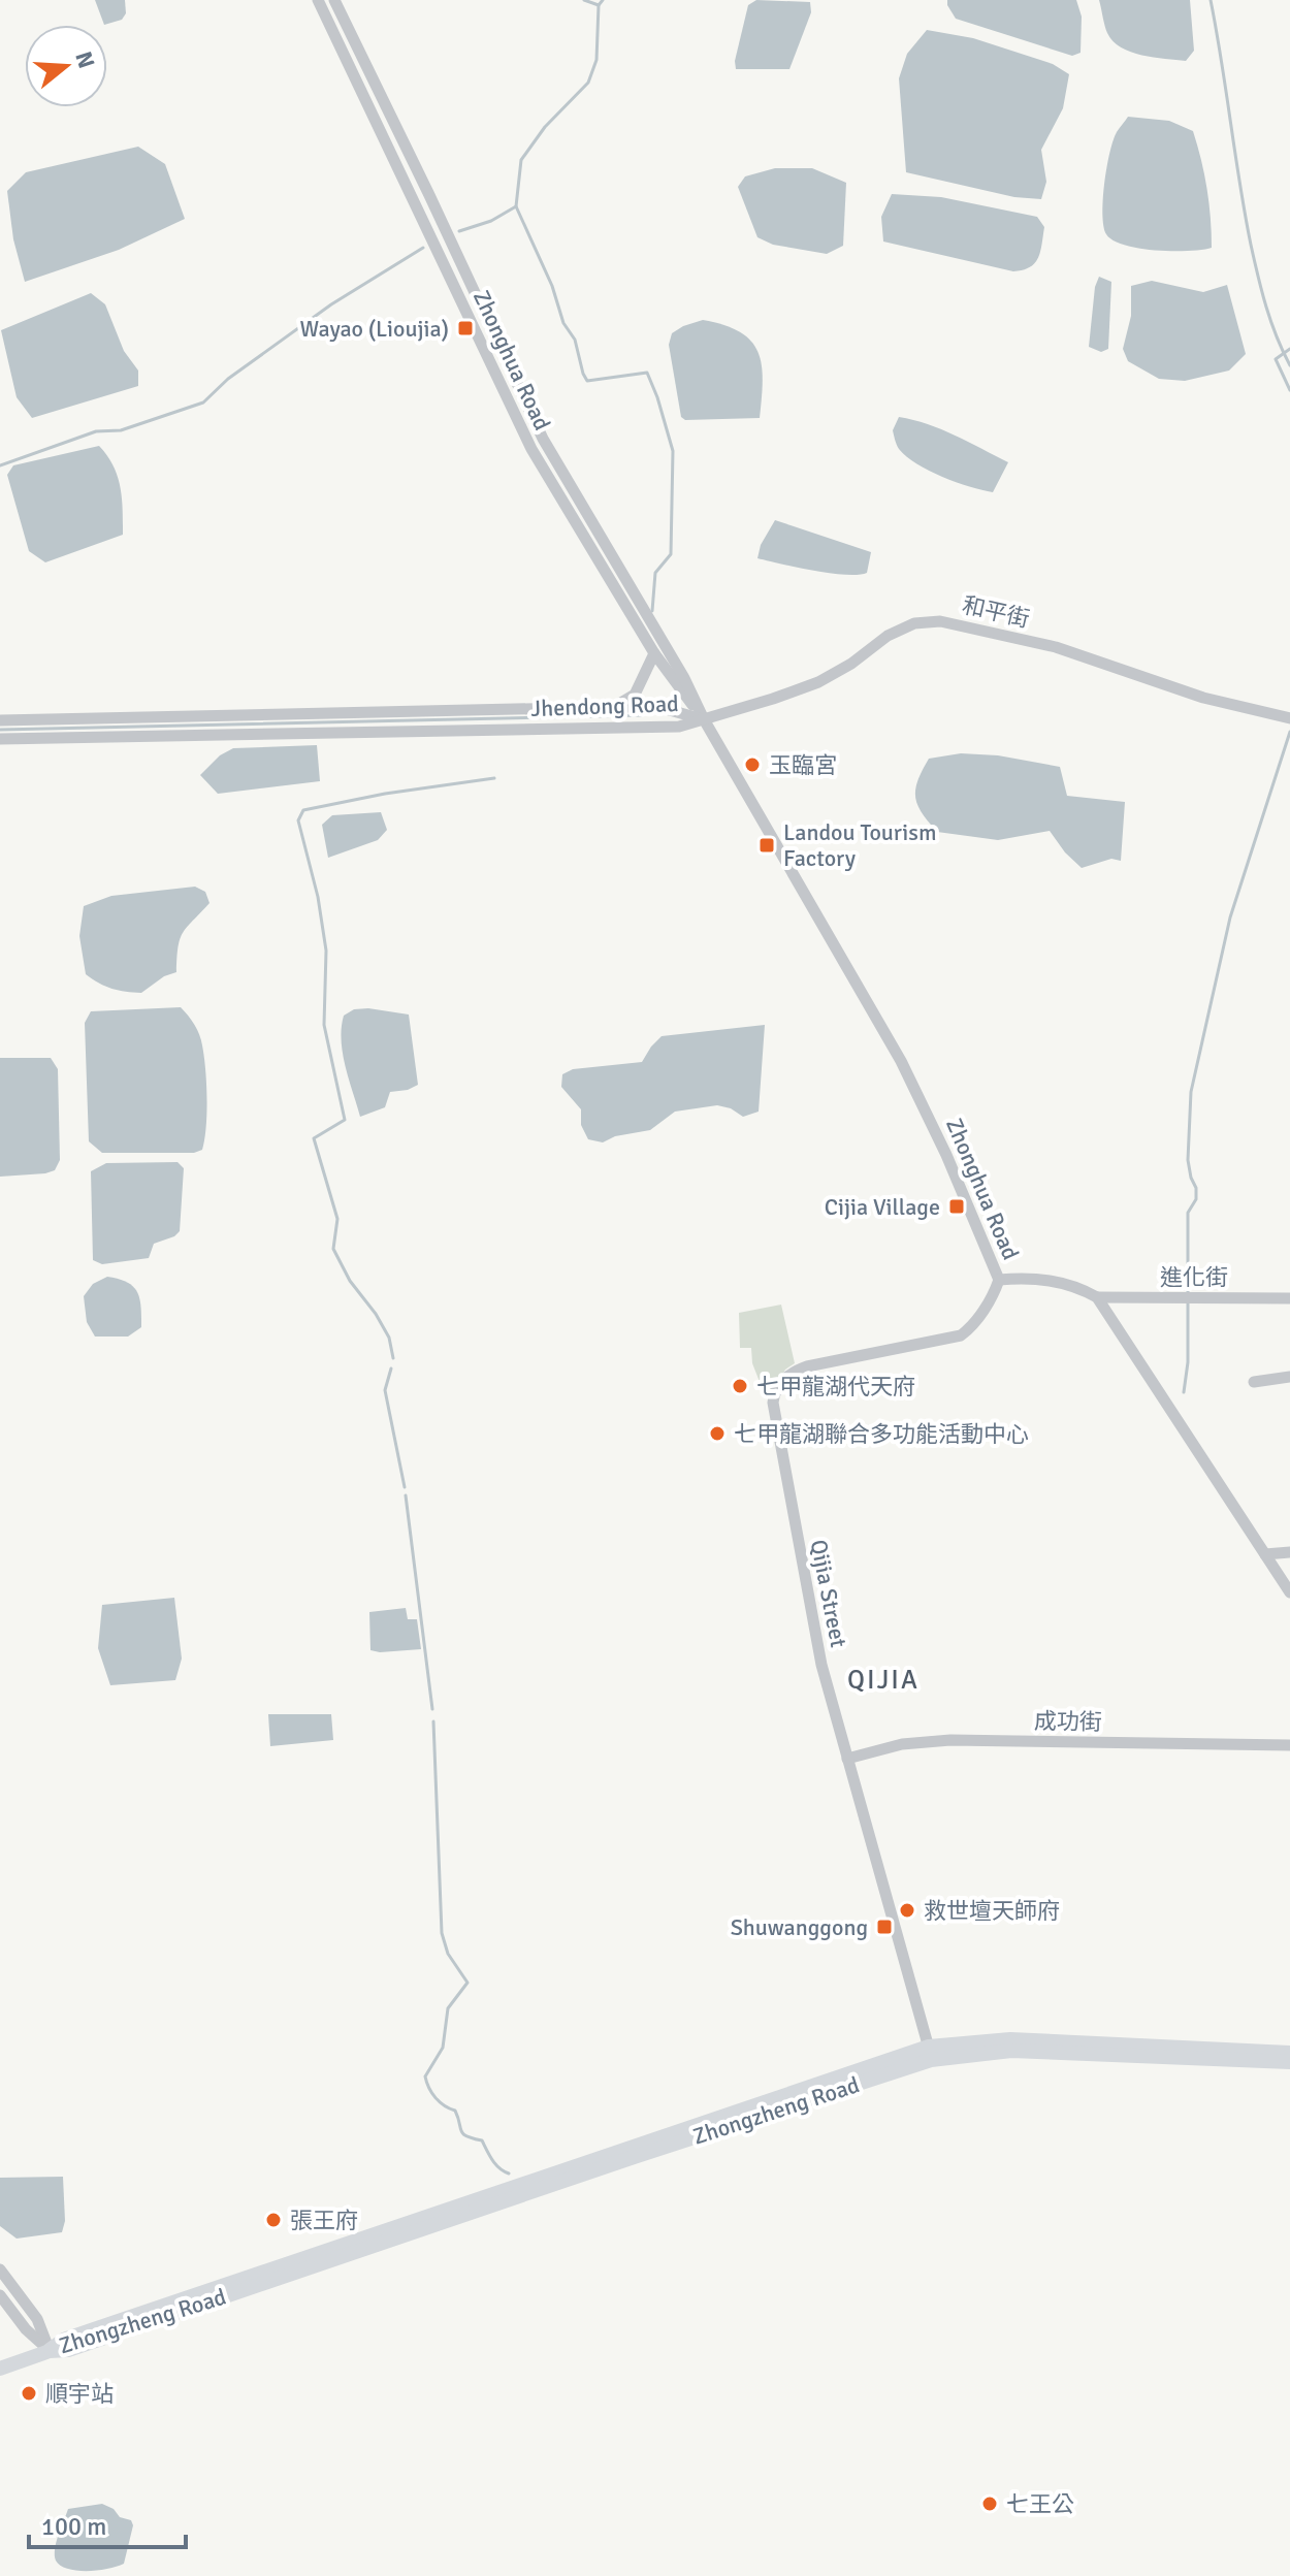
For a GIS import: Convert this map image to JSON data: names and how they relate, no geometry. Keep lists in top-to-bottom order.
{
  "streets": {
    "main road": ["Zhongzheng Road"],
    "street": [
      "Zhonghua Road",
      "和平街",
      "Jhendong Road",
      "進化街",
      "Qijia Street",
      "成功街"
    ]
  },
  "crossings": [
    ["Zhonghua Road", "和平街"],
    ["Zhonghua Road", "Jhendong Road"],
    ["Zhonghua Road", "進化街"],
    ["Zhonghua Road", "Qijia Street"],
    ["和平街", "Jhendong Road"],
    ["Qijia Street", "成功街"],
    ["Qijia Street", "Zhongzheng Road"]
  ],
  "districts": ["QIJIA"],
  "places": {
    "transit": [
      "Wayao (Lioujia)",
      "Landou Tourism Factory",
      "Cijia Village",
      "Shuwanggong"
    ],
    "other": [
      "玉臨宮",
      "七甲龍湖代天府",
      "七甲龍湖聯合多功能活動中心",
      "救世壇天師府",
      "張王府",
      "順宇站",
      "七王公"
    ]
  },
  "scale_bar": "100 m",
  "north": "right"
}
